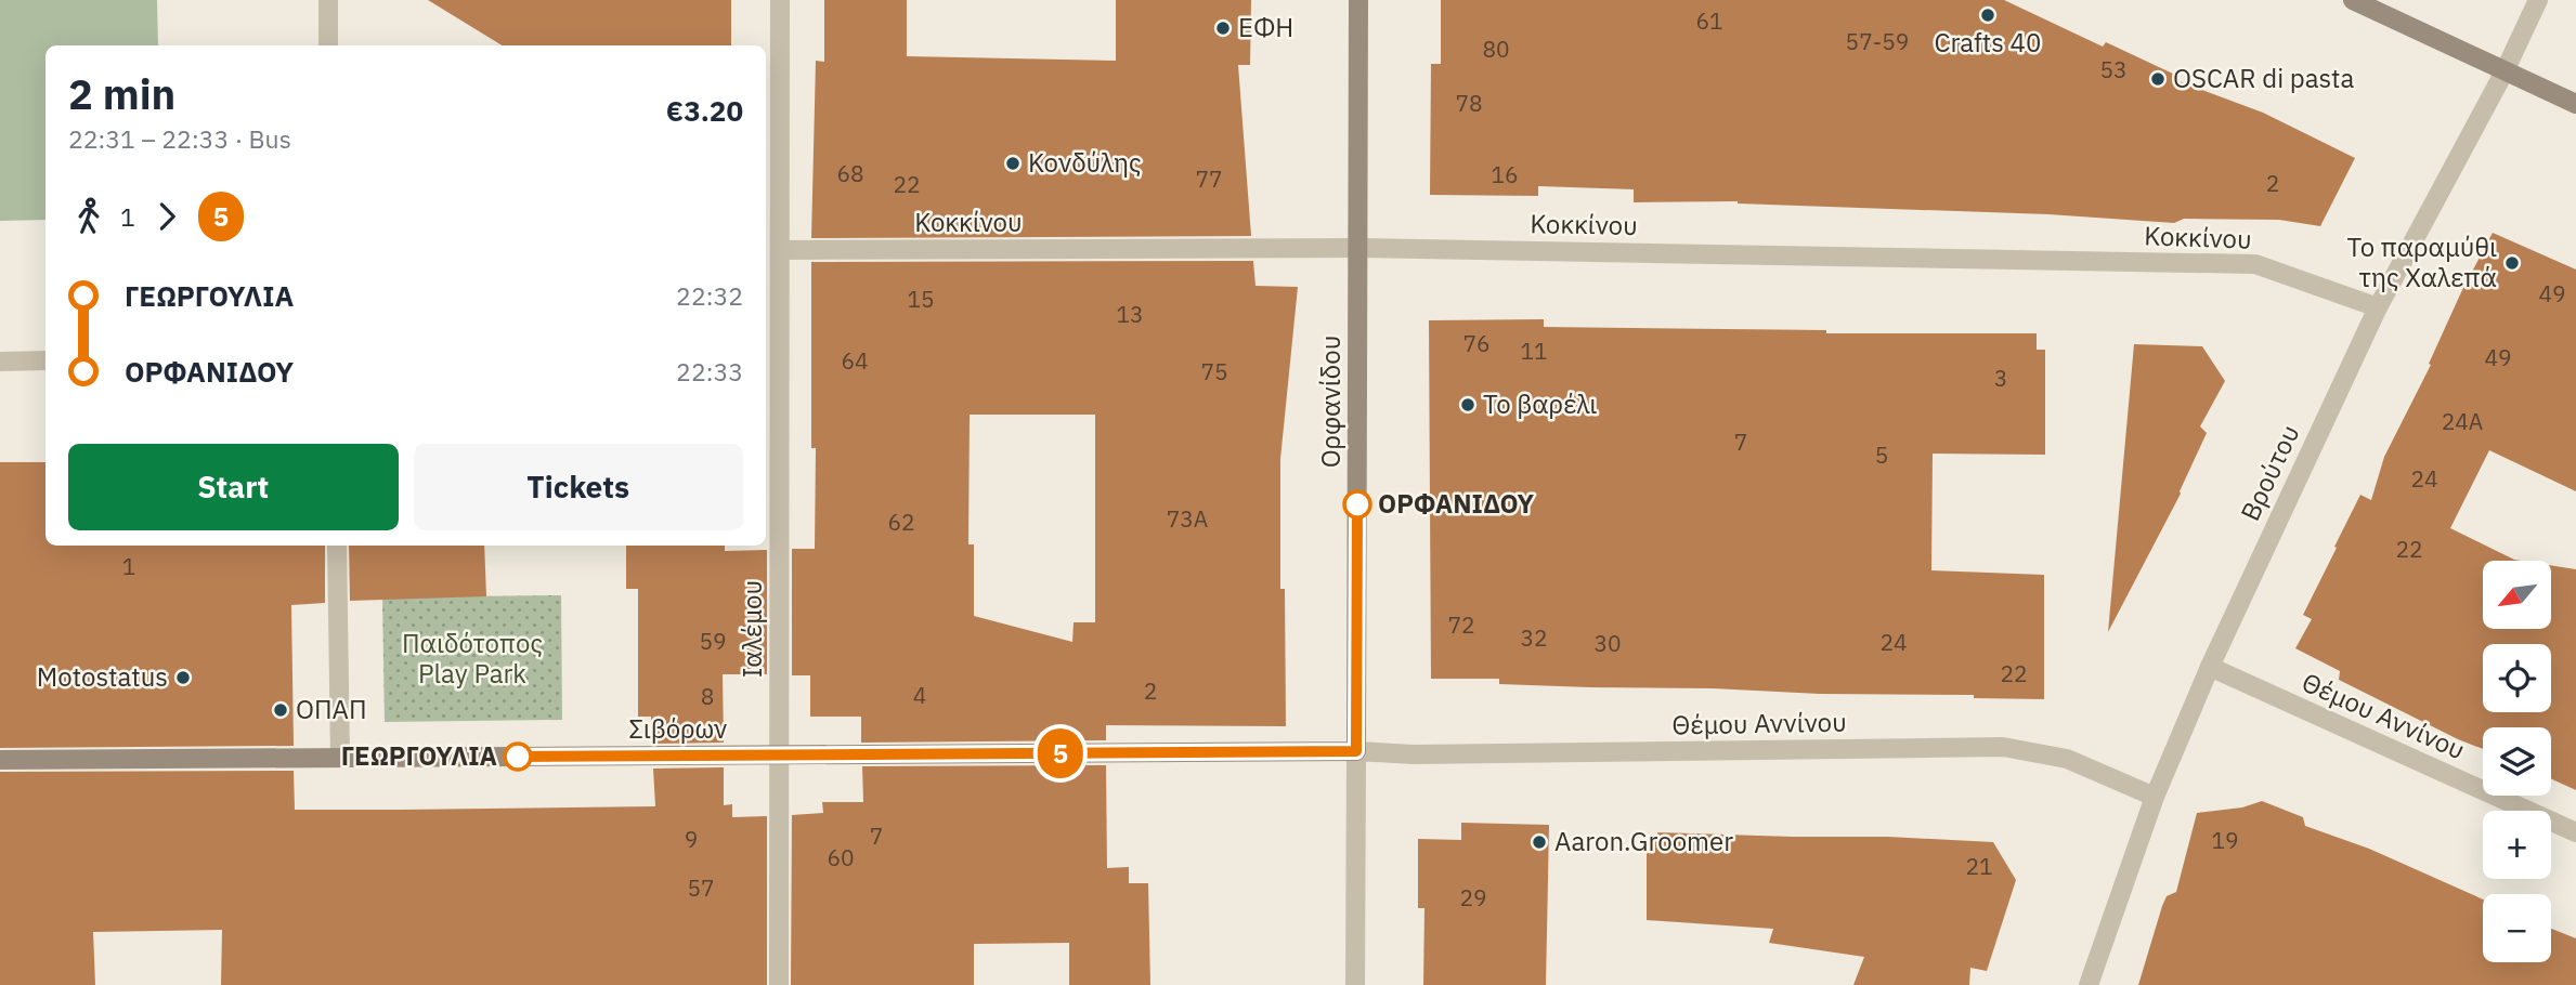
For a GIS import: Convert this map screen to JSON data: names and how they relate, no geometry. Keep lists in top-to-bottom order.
{
  "streets": {
    "street": [
      "Κοκκίνου",
      "Ορφανίδου",
      "Βρούτου",
      "Ιαλέμου",
      "Θέμου Αννίνου",
      "Σιβόρων"
    ]
  },
  "crossings": [
    ["Κοκκίνου", "Ορφανίδου"],
    ["Κοκκίνου", "Βρούτου"],
    ["Κοκκίνου", "Ιαλέμου"],
    ["Ορφανίδου", "Θέμου Αννίνου"],
    ["Ορφανίδου", "Σιβόρων"],
    ["Βρούτου", "Θέμου Αννίνου"],
    ["Ιαλέμου", "Σιβόρων"],
    ["Θέμου Αννίνου", "Σιβόρων"]
  ],
  "parks": ["Παιδότοπος Play Park"],
  "places": [
    "Crafts 40",
    "ΕΦΗ",
    "OSCAR di pasta",
    "Κονδύλης",
    "Το παραμύθι της Χαλεπά",
    "Το βαρέλι",
    "ΟΡΦΑΝΙΔΟΥ",
    "Motostatus",
    "ΟΠΑΠ",
    "ΓΕΩΡΓΟΥΛΙΑ",
    "Aaron.Groomer"
  ],
  "lines": ["bus line 5"],
  "house_numbers": [
    "61",
    "57-59",
    "80",
    "53",
    "78",
    "68",
    "16",
    "77",
    "2",
    "22",
    "49",
    "15",
    "13",
    "76",
    "11",
    "49",
    "64",
    "75",
    "3",
    "24Α",
    "7",
    "5",
    "24",
    "73Α",
    "62",
    "22",
    "1",
    "72",
    "32",
    "59",
    "24",
    "30",
    "22",
    "2",
    "4",
    "8",
    "7",
    "9",
    "19",
    "60",
    "21",
    "57",
    "29"
  ],
  "north": "bottom left",
  "page": {
    "on_map": "5",
    "heading": ["2 min", "22:31 – 22:33 · Bus", "€3.20"],
    "legs": ["1", "5"],
    "list": [
      {
        "name": "ΓΕΩΡΓΟΥΛΙΑ",
        "value": "22:32"
      },
      {
        "name": "ΟΡΦΑΝΙΔΟΥ",
        "value": "22:33"
      }
    ],
    "buttons": ["Start", "Tickets"],
    "map_buttons": ["+", "−"]
  }
}
